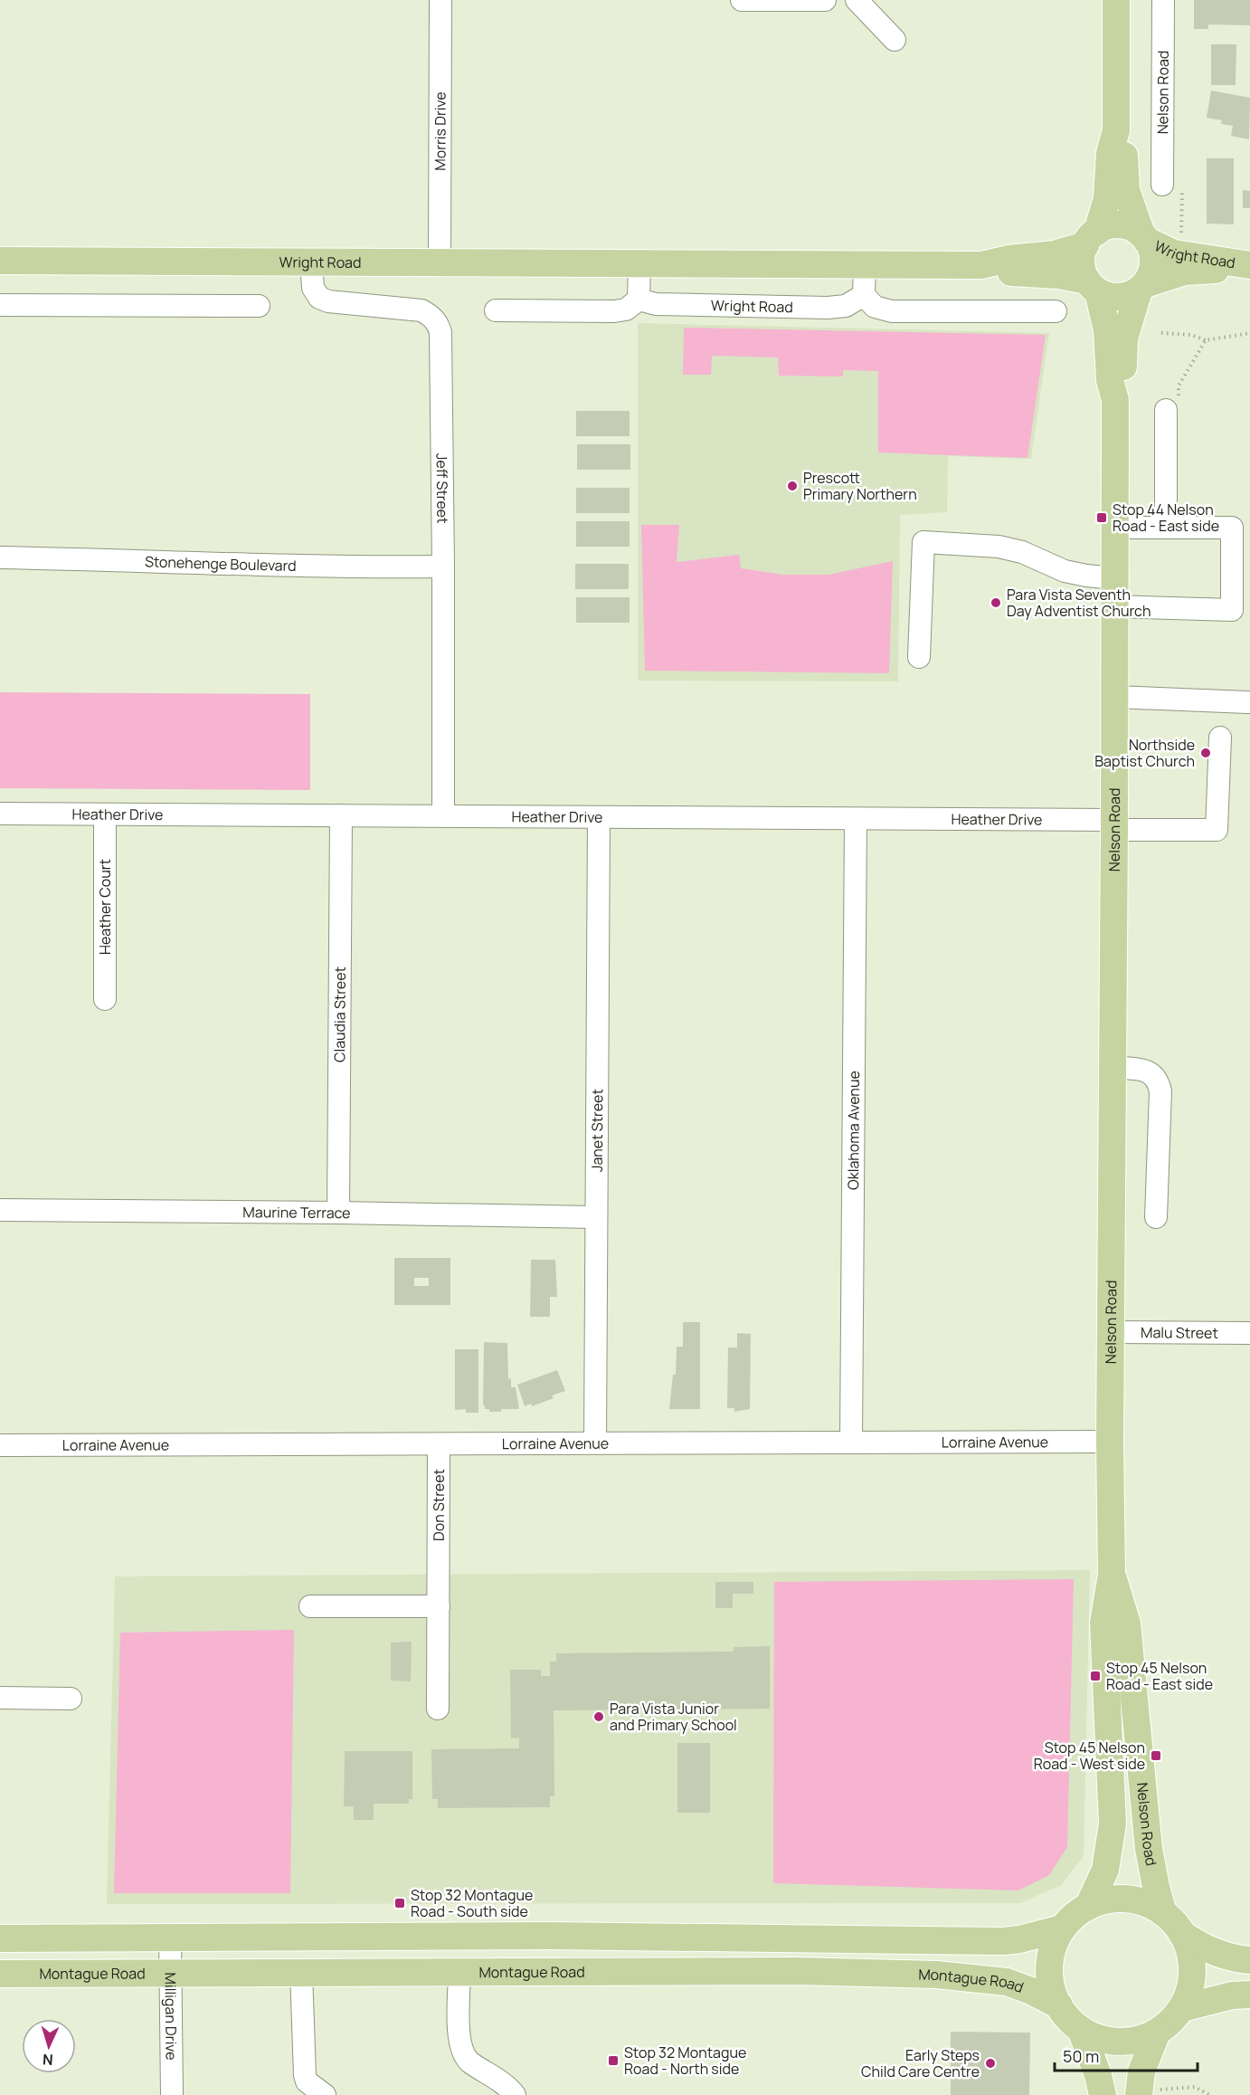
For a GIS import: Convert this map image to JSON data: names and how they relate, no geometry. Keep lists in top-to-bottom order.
{
  "streets": {
    "main road": ["Nelson Road", "Wright Road", "Montague Road"],
    "street": [
      "Morris Drive",
      "Jeff Street",
      "Stonehenge Boulevard",
      "Heather Drive",
      "Heather Court",
      "Claudia Street",
      "Janet Street",
      "Oklahoma Avenue",
      "Maurine Terrace",
      "Malu Street",
      "Lorraine Avenue",
      "Don Street",
      "Milligan Drive"
    ]
  },
  "crossings": [
    ["Nelson Road", "Wright Road"],
    ["Nelson Road", "Heather Drive"],
    ["Nelson Road", "Malu Street"],
    ["Nelson Road", "Lorraine Avenue"],
    ["Nelson Road", "Montague Road"],
    ["Morris Drive", "Wright Road"],
    ["Wright Road", "Jeff Street"],
    ["Jeff Street", "Stonehenge Boulevard"],
    ["Jeff Street", "Heather Drive"],
    ["Heather Drive", "Heather Court"],
    ["Heather Drive", "Claudia Street"],
    ["Heather Drive", "Janet Street"],
    ["Heather Drive", "Oklahoma Avenue"],
    ["Claudia Street", "Maurine Terrace"],
    ["Janet Street", "Maurine Terrace"],
    ["Janet Street", "Lorraine Avenue"],
    ["Oklahoma Avenue", "Lorraine Avenue"],
    ["Lorraine Avenue", "Don Street"],
    ["Montague Road", "Milligan Drive"]
  ],
  "places": {
    "other": [
      "Prescott Primary Northern",
      "Para Vista Seventh Day Adventist Church",
      "Northside Baptist Church",
      "Para Vista Junior and Primary School",
      "Early Steps Child Care Centre"
    ],
    "transit": [
      "Stop 44 Nelson Road - East side",
      "Stop 45 Nelson Road - East side",
      "Stop 45 Nelson Road - West side",
      "Stop 32 Montague Road - South side",
      "Stop 32 Montague Road - North side"
    ]
  },
  "scale_bar": "50 m",
  "north": "bottom"
}
